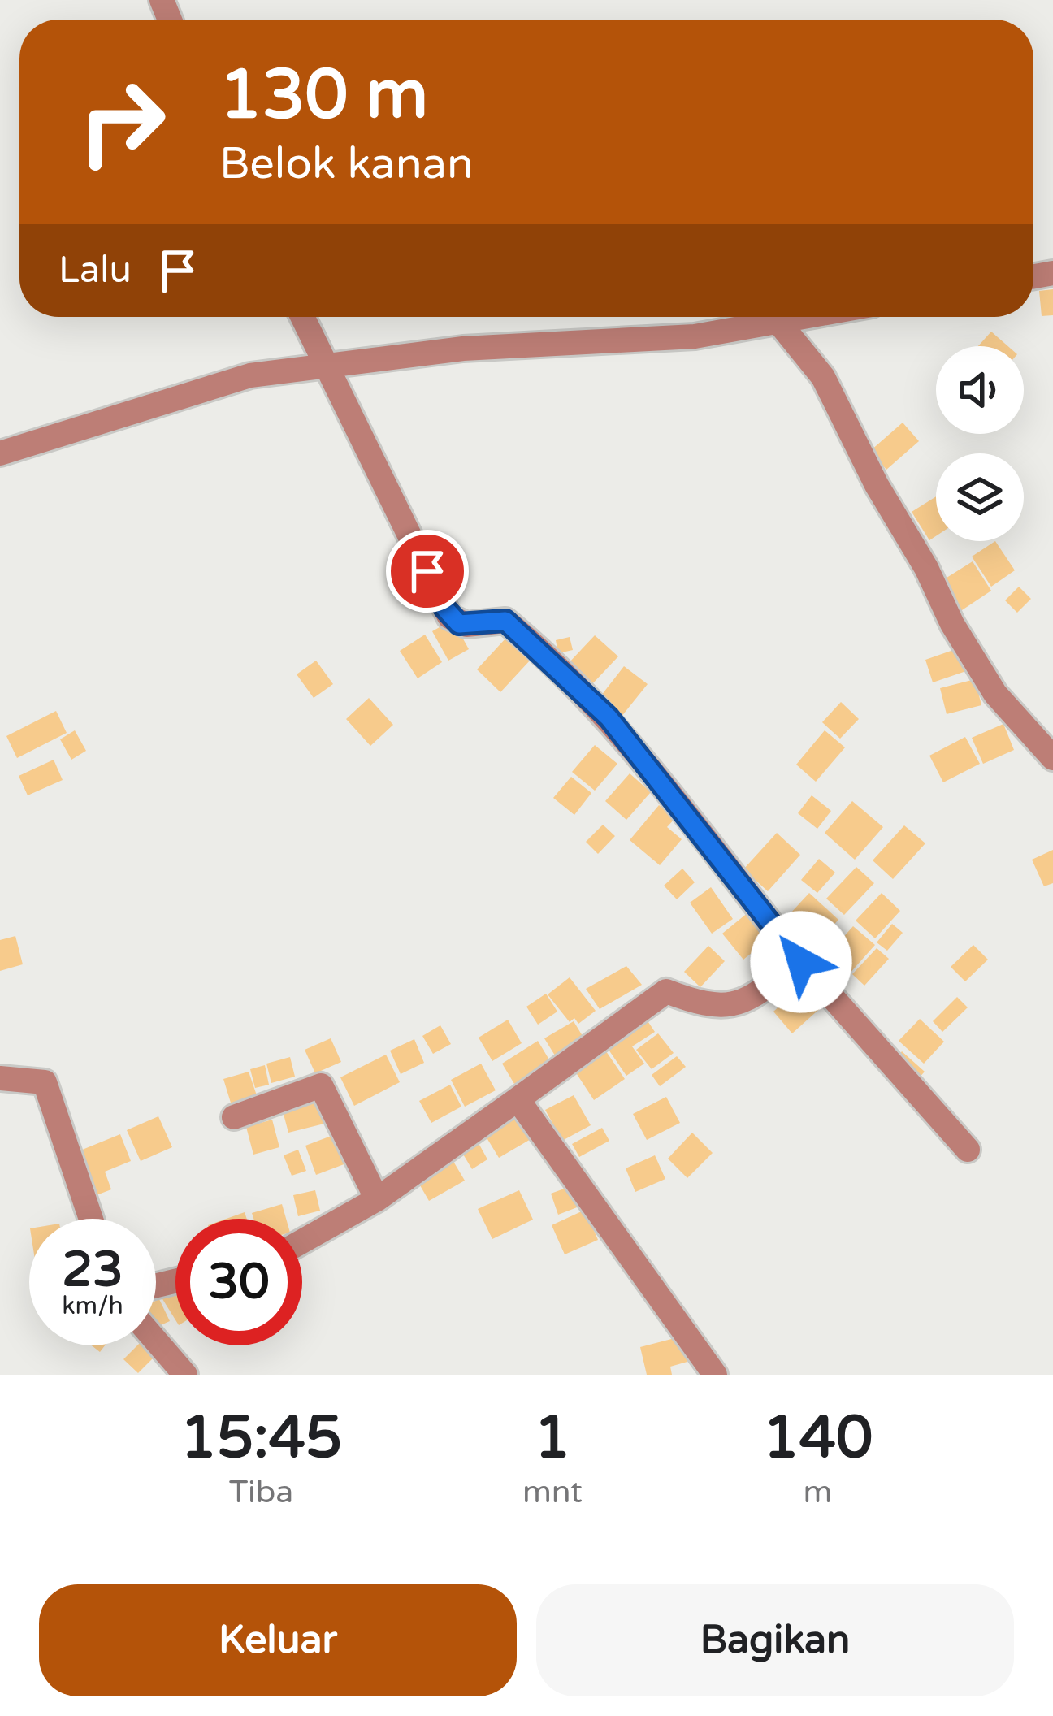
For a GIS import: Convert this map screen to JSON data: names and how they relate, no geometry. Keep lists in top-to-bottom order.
{
  "page": {
    "turn": ["130 m", "Belok kanan"],
    "then": "Lalu",
    "speed": "23 km/h",
    "limit": "30",
    "eta": [
      "15:45",
      "Tiba",
      "1",
      "mnt",
      "140",
      "m"
    ],
    "buttons": ["Keluar", "Bagikan"]
  }
}
